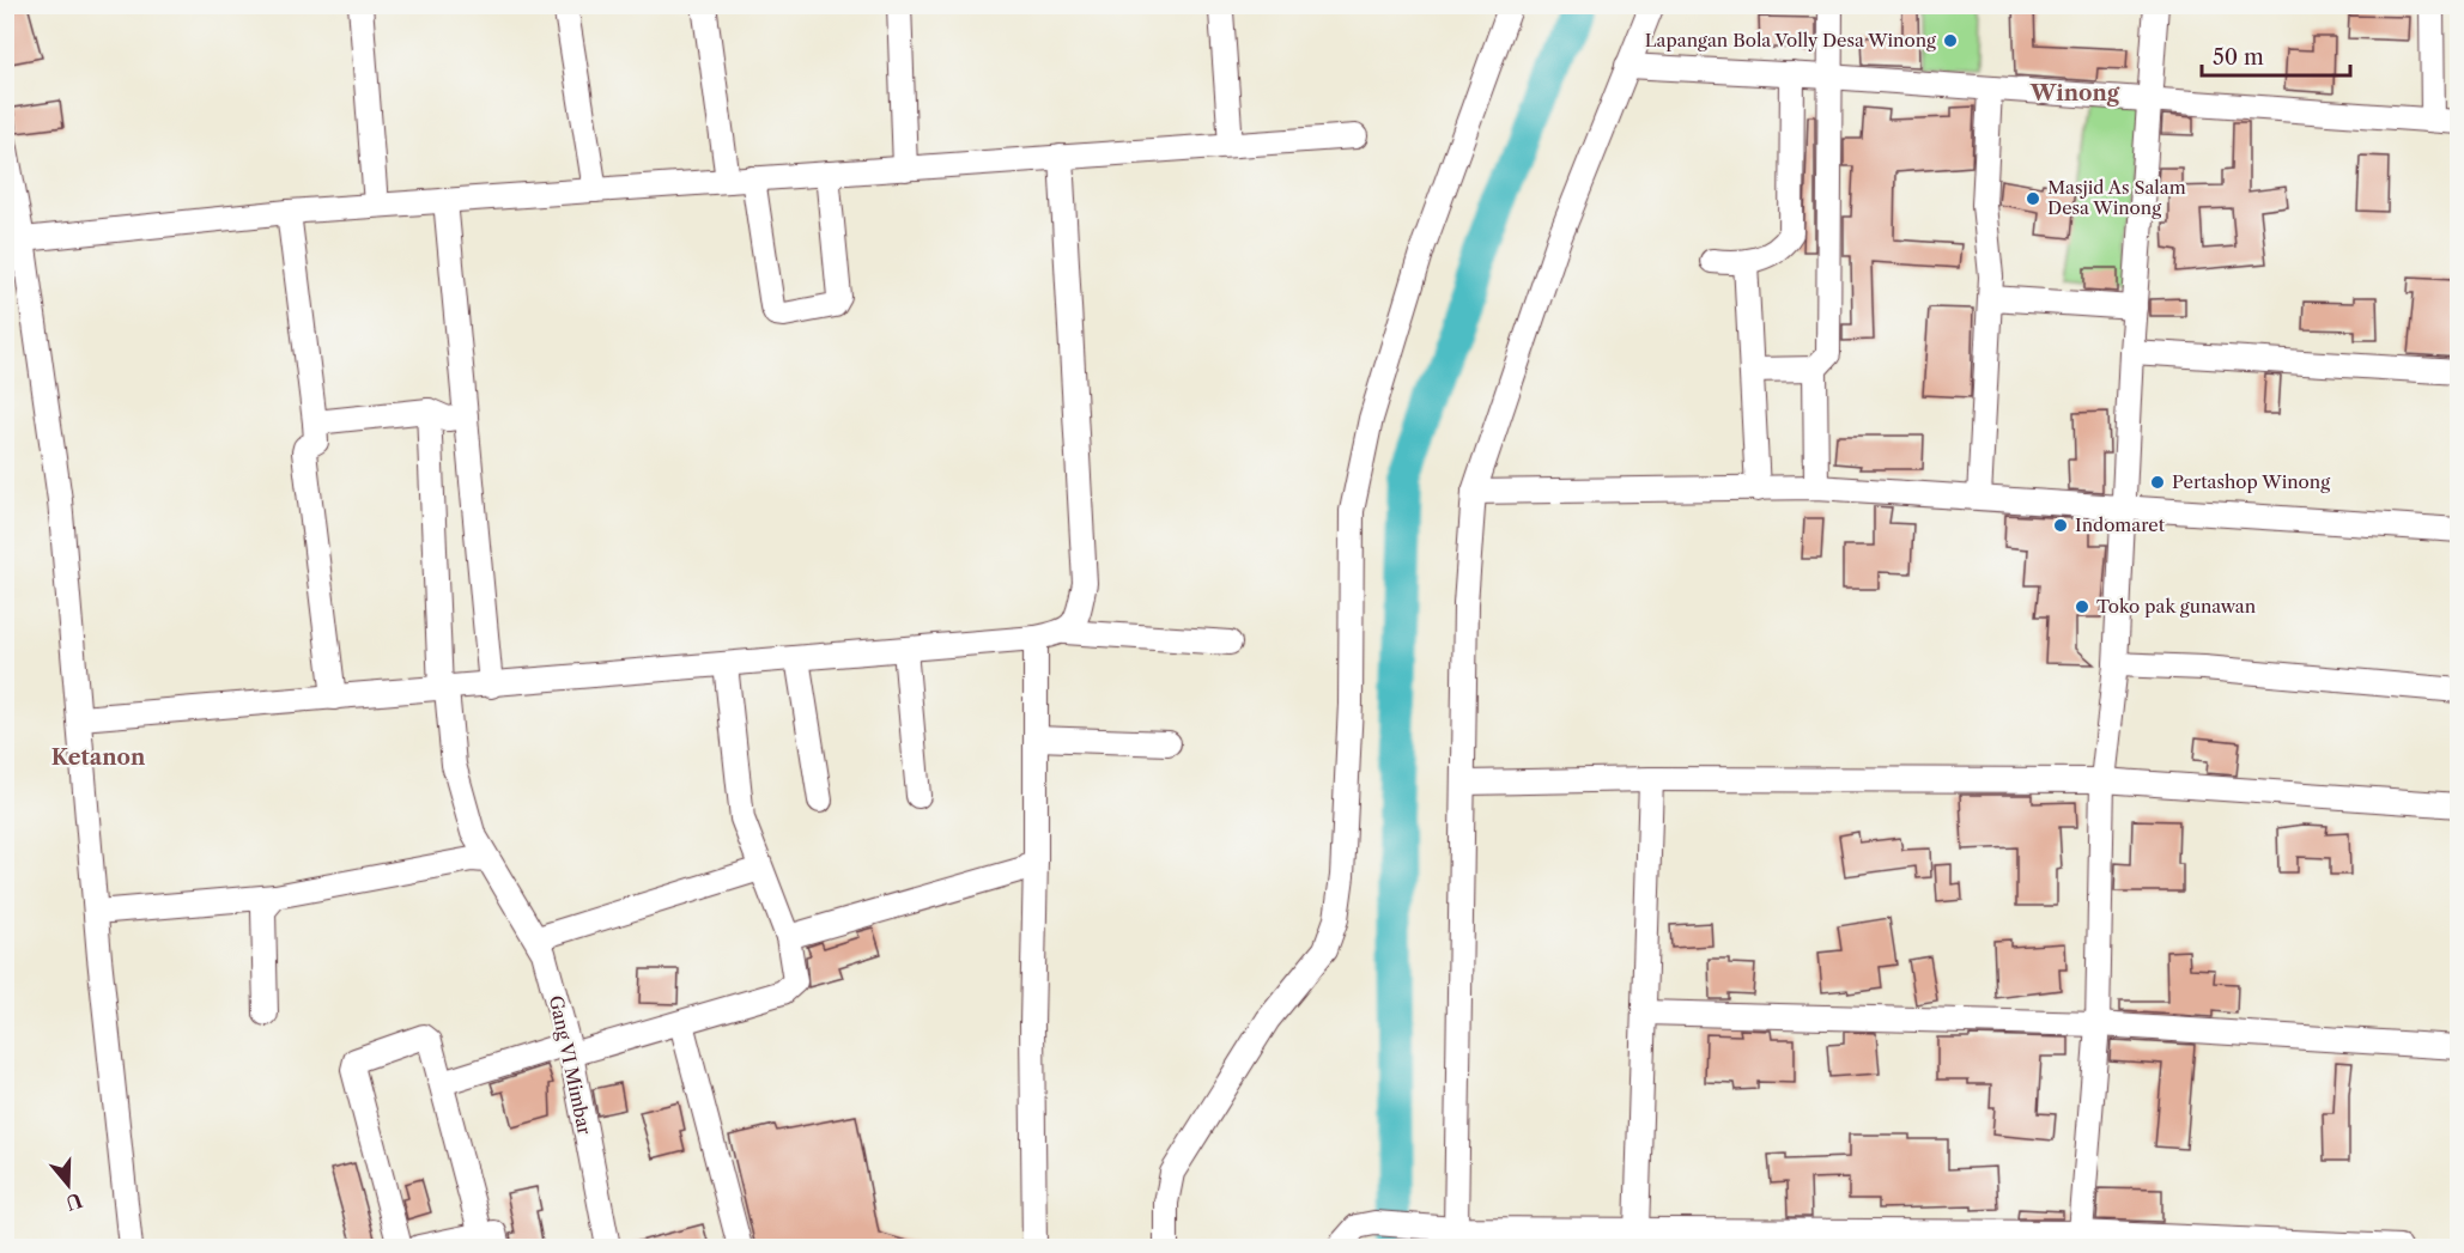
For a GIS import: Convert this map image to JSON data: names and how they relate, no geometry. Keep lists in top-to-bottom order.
{
  "streets": {
    "street": ["Gang VI Mimbar"]
  },
  "districts": ["Winong", "Ketanon"],
  "places": [
    "Lapangan Bola Volly Desa Winong",
    "Masjid As Salam Desa Winong",
    "Pertashop Winong",
    "Indomaret",
    "Toko pak gunawan"
  ],
  "scale_bar": "50 m",
  "north": "bottom"
}
